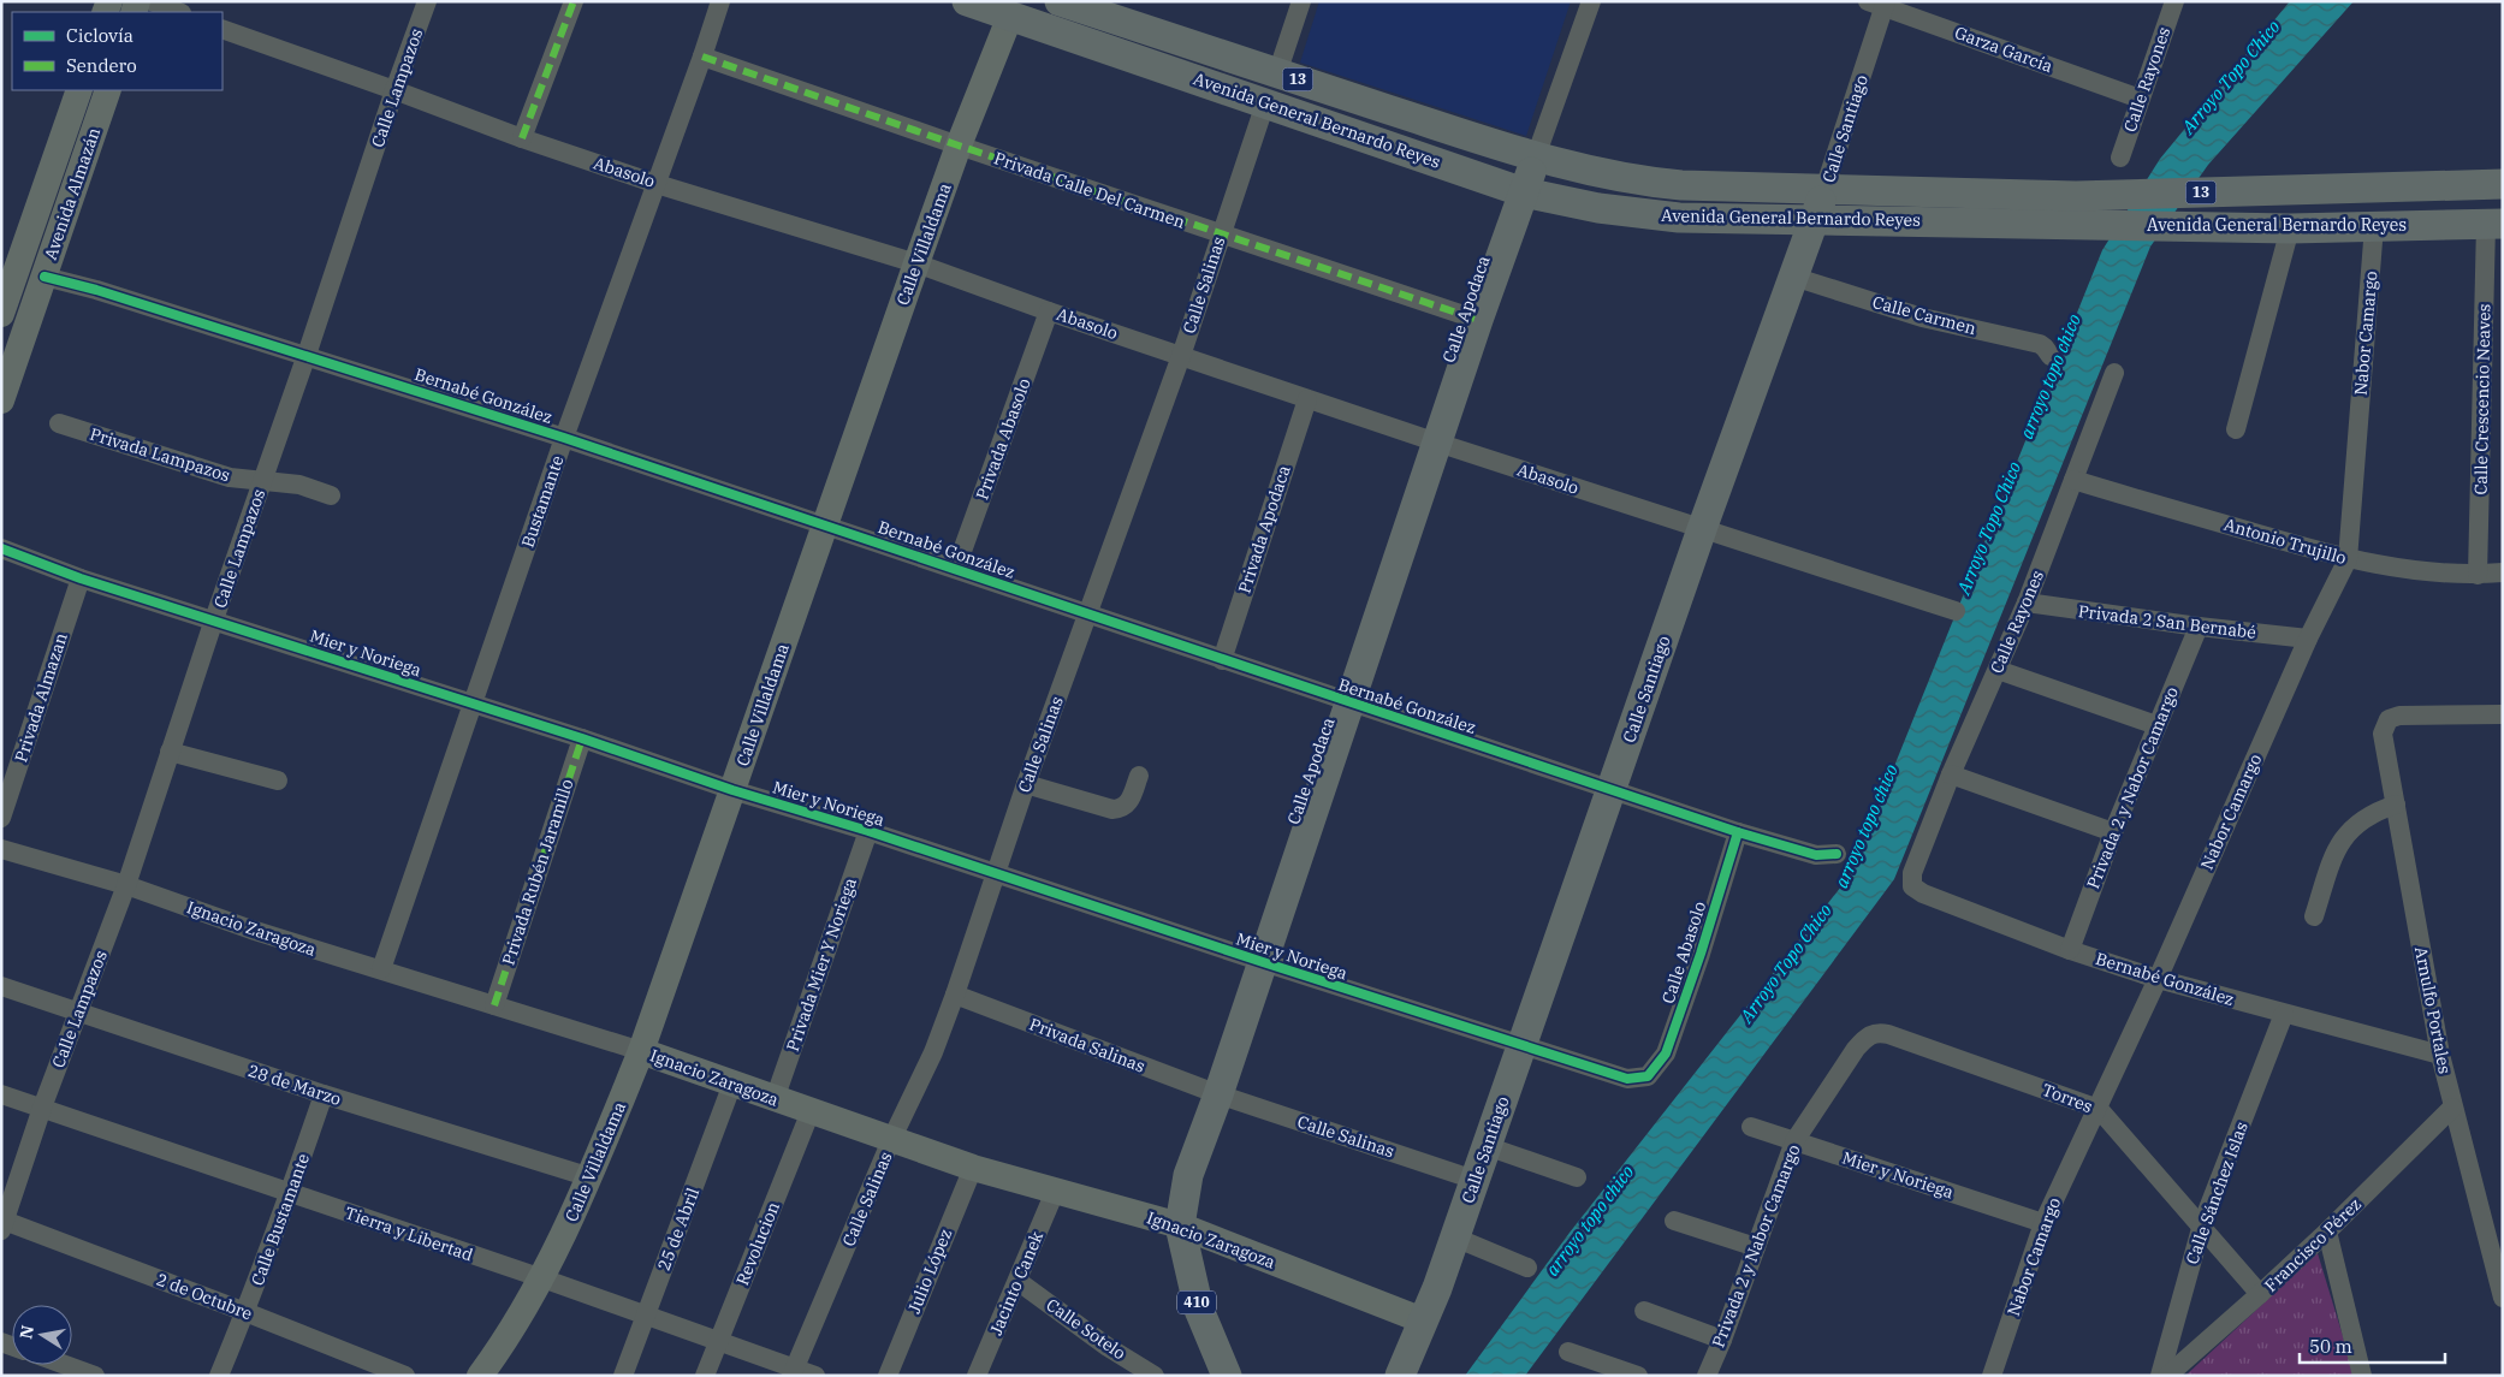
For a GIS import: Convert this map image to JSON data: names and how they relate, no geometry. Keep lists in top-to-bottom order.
{
  "streets": {
    "main road": [
      "13",
      "Avenida General Bernardo Reyes",
      "Calle Santiago",
      "Calle Apodaca",
      "410"
    ],
    "street": [
      "Garza García",
      "Calle Rayones",
      "Calle Lampazos",
      "Abasolo",
      "Privada Calle Del Carmen",
      "Avenida Almazán",
      "Calle Villaldama",
      "Calle Salinas",
      "Calle Carmen",
      "Nabor Camargo",
      "Bernabé González",
      "Calle Crescencio Neaves",
      "Privada Abasolo",
      "Privada Lampazos",
      "Bustamante",
      "Privada Apodaca",
      "Antonio Trujillo",
      "Privada 2 San Bernabé",
      "Mier y Noriega",
      "Privada Almazan",
      "Privada 2 y Nabor Camargo",
      "Privada Rubén Jaramillo",
      "Ignacio Zaragoza",
      "Calle Abasolo",
      "Privada Mier Y Noriega",
      "Arnulfo Portales",
      "Privada Salinas",
      "28 de Marzo",
      "Torres",
      "Calle Sánchez Islas",
      "Calle Bustamante",
      "25 de Abril",
      "Tierra y Libertad",
      "Revolucion",
      "Francisco Pérez",
      "Julio López",
      "Jacinto Canek",
      "2 de Octubre",
      "Calle Sotelo"
    ]
  },
  "crossings": [
    ["Garza García", "Calle Rayones"],
    ["Garza García", "Calle Santiago"],
    ["Calle Rayones", "Bernabé González"],
    ["Calle Rayones", "Antonio Trujillo"],
    ["Calle Rayones", "Privada 2 San Bernabé"],
    ["Calle Lampazos", "Abasolo"],
    ["Calle Lampazos", "Bernabé González"],
    ["Calle Lampazos", "Privada Lampazos"],
    ["Calle Lampazos", "Mier y Noriega"],
    ["Calle Lampazos", "Ignacio Zaragoza"],
    ["Calle Lampazos", "28 de Marzo"],
    ["Calle Lampazos", "Tierra y Libertad"],
    ["Calle Lampazos", "2 de Octubre"],
    ["Avenida General Bernardo Reyes", "Calle Santiago"],
    ["Avenida General Bernardo Reyes", "Calle Villaldama"],
    ["Avenida General Bernardo Reyes", "Calle Salinas"],
    ["Avenida General Bernardo Reyes", "Calle Apodaca"],
    ["Avenida General Bernardo Reyes", "Nabor Camargo"],
    ["Avenida General Bernardo Reyes", "Calle Crescencio Neaves"],
    ["Avenida General Bernardo Reyes", "410"],
    ["Calle Santiago", "Abasolo"],
    ["Calle Santiago", "Calle Salinas"],
    ["Calle Santiago", "Calle Carmen"],
    ["Calle Santiago", "Bernabé González"],
    ["Calle Santiago", "Mier y Noriega"],
    ["Calle Santiago", "Ignacio Zaragoza"],
    ["Abasolo", "Calle Villaldama"],
    ["Abasolo", "Calle Salinas"],
    ["Abasolo", "Calle Apodaca"],
    ["Abasolo", "Privada Abasolo"],
    ["Abasolo", "Bustamante"],
    ["Abasolo", "Privada Apodaca"],
    ["Privada Calle Del Carmen", "Calle Villaldama"],
    ["Privada Calle Del Carmen", "Calle Salinas"],
    ["Privada Calle Del Carmen", "Calle Apodaca"],
    ["Privada Calle Del Carmen", "Bustamante"],
    ["Avenida Almazán", "Bernabé González"],
    ["Calle Villaldama", "Bernabé González"],
    ["Calle Villaldama", "Mier y Noriega"],
    ["Calle Villaldama", "Ignacio Zaragoza"],
    ["Calle Villaldama", "28 de Marzo"],
    ["Calle Villaldama", "Tierra y Libertad"],
    ["Calle Salinas", "Calle Apodaca"],
    ["Calle Salinas", "Bernabé González"],
    ["Calle Salinas", "Mier y Noriega"],
    ["Calle Salinas", "Ignacio Zaragoza"],
    ["Calle Salinas", "Privada Salinas"],
    ["Calle Salinas", "Tierra y Libertad"],
    ["Calle Apodaca", "Bernabé González"],
    ["Calle Apodaca", "Mier y Noriega"],
    ["Calle Apodaca", "Ignacio Zaragoza"],
    ["Calle Apodaca", "Privada Salinas"],
    ["Calle Apodaca", "410"],
    ["Nabor Camargo", "Bernabé González"],
    ["Nabor Camargo", "Antonio Trujillo"],
    ["Nabor Camargo", "Privada 2 San Bernabé"],
    ["Nabor Camargo", "Mier y Noriega"],
    ["Nabor Camargo", "Torres"],
    ["Bernabé González", "Privada Abasolo"],
    ["Bernabé González", "Bustamante"],
    ["Bernabé González", "Privada Apodaca"],
    ["Bernabé González", "Privada 2 y Nabor Camargo"],
    ["Bernabé González", "Calle Abasolo"],
    ["Bernabé González", "Arnulfo Portales"],
    ["Bernabé González", "Calle Sánchez Islas"],
    ["Calle Crescencio Neaves", "Antonio Trujillo"],
    ["Bustamante", "Mier y Noriega"],
    ["Bustamante", "Ignacio Zaragoza"],
    ["Privada 2 San Bernabé", "Privada 2 y Nabor Camargo"],
    ["Mier y Noriega", "Privada Almazan"],
    ["Mier y Noriega", "Privada 2 y Nabor Camargo"],
    ["Mier y Noriega", "Privada Rubén Jaramillo"],
    ["Mier y Noriega", "Calle Abasolo"],
    ["Mier y Noriega", "Privada Mier Y Noriega"],
    ["Privada 2 y Nabor Camargo", "Torres"],
    ["Privada Rubén Jaramillo", "Ignacio Zaragoza"],
    ["Ignacio Zaragoza", "Privada Mier Y Noriega"],
    ["Ignacio Zaragoza", "25 de Abril"],
    ["Ignacio Zaragoza", "Revolucion"],
    ["Ignacio Zaragoza", "Julio López"],
    ["Ignacio Zaragoza", "Jacinto Canek"],
    ["Arnulfo Portales", "Francisco Pérez"],
    ["28 de Marzo", "Calle Bustamante"],
    ["Torres", "Calle Sánchez Islas"],
    ["Torres", "Francisco Pérez"],
    ["Calle Bustamante", "Tierra y Libertad"],
    ["Calle Bustamante", "2 de Octubre"],
    ["25 de Abril", "Tierra y Libertad"],
    ["Tierra y Libertad", "Revolucion"],
    ["Jacinto Canek", "Calle Sotelo"]
  ],
  "water": ["Arroyo Topo Chico", "arroyo topo chico"],
  "legend": ["Ciclovía", "Sendero"],
  "scale_bar": "50 m",
  "north": "left"
}
